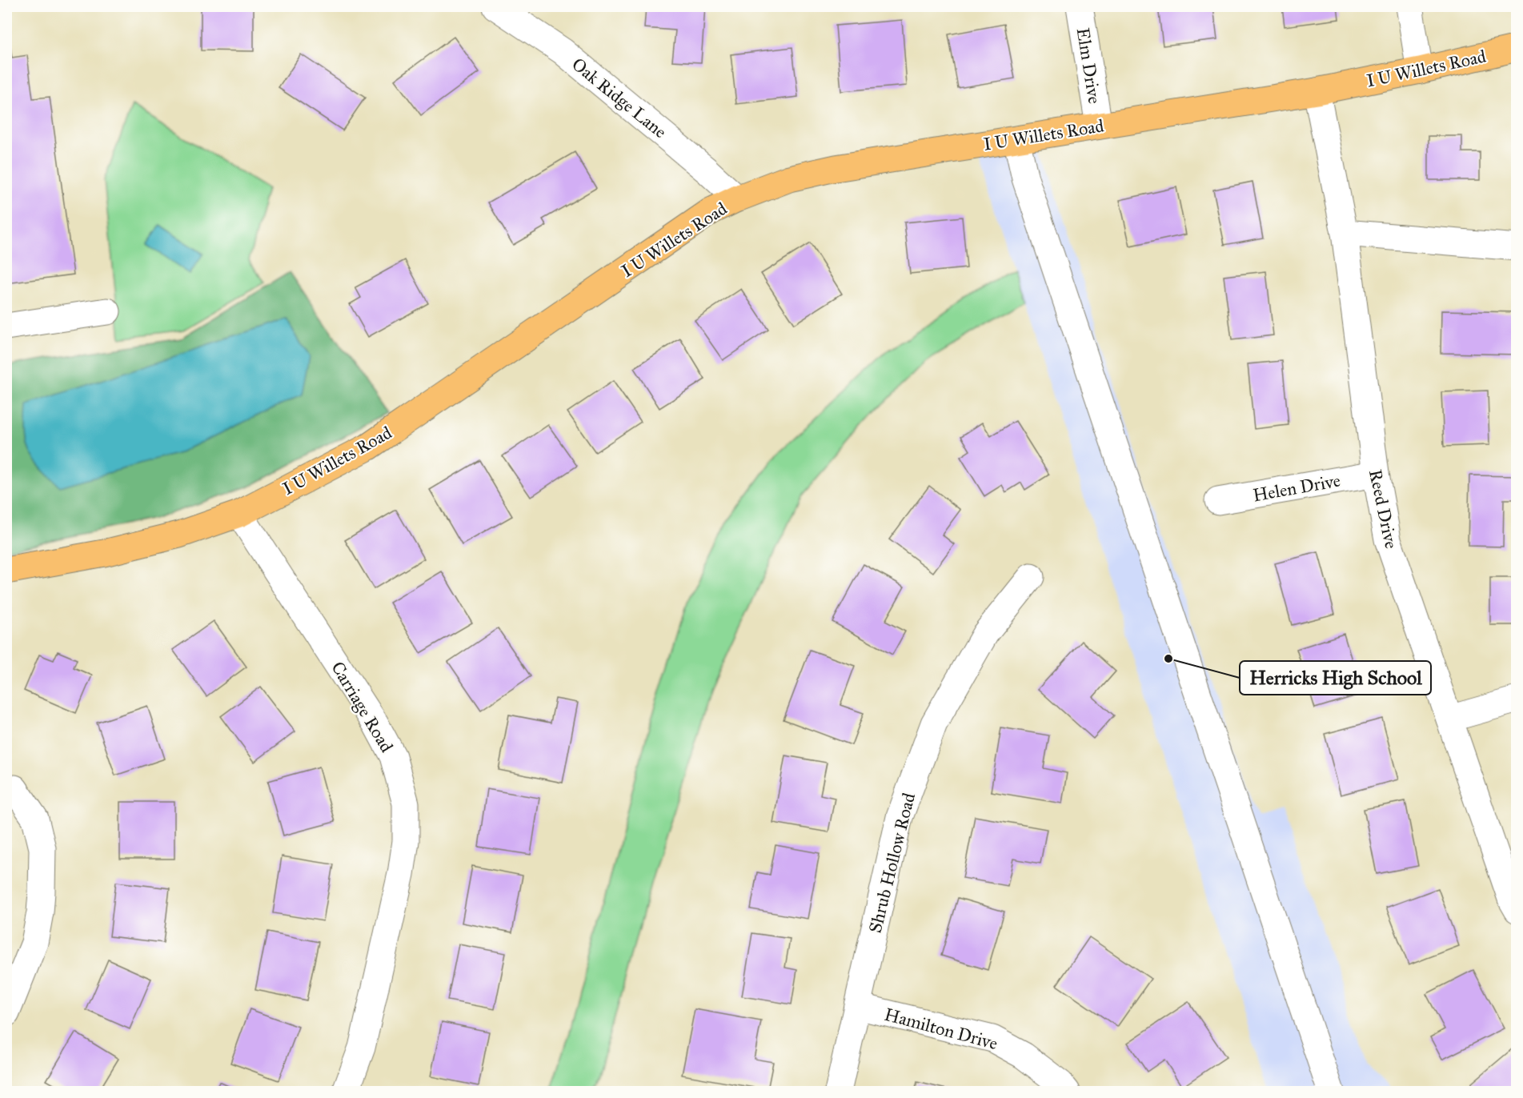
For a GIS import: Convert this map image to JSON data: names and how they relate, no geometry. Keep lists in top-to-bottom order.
{
  "streets": {
    "main road": ["I U Willets Road"],
    "street": [
      "Elm Drive",
      "Oak Ridge Lane",
      "Helen Drive",
      "Reed Drive",
      "Carriage Road",
      "Shrub Hollow Road",
      "Hamilton Drive"
    ]
  },
  "crossings": [
    ["Elm Drive", "I U Willets Road"],
    ["I U Willets Road", "Oak Ridge Lane"],
    ["I U Willets Road", "Reed Drive"],
    ["I U Willets Road", "Carriage Road"],
    ["Helen Drive", "Reed Drive"],
    ["Shrub Hollow Road", "Hamilton Drive"]
  ],
  "places": ["Herricks High School"]
}
